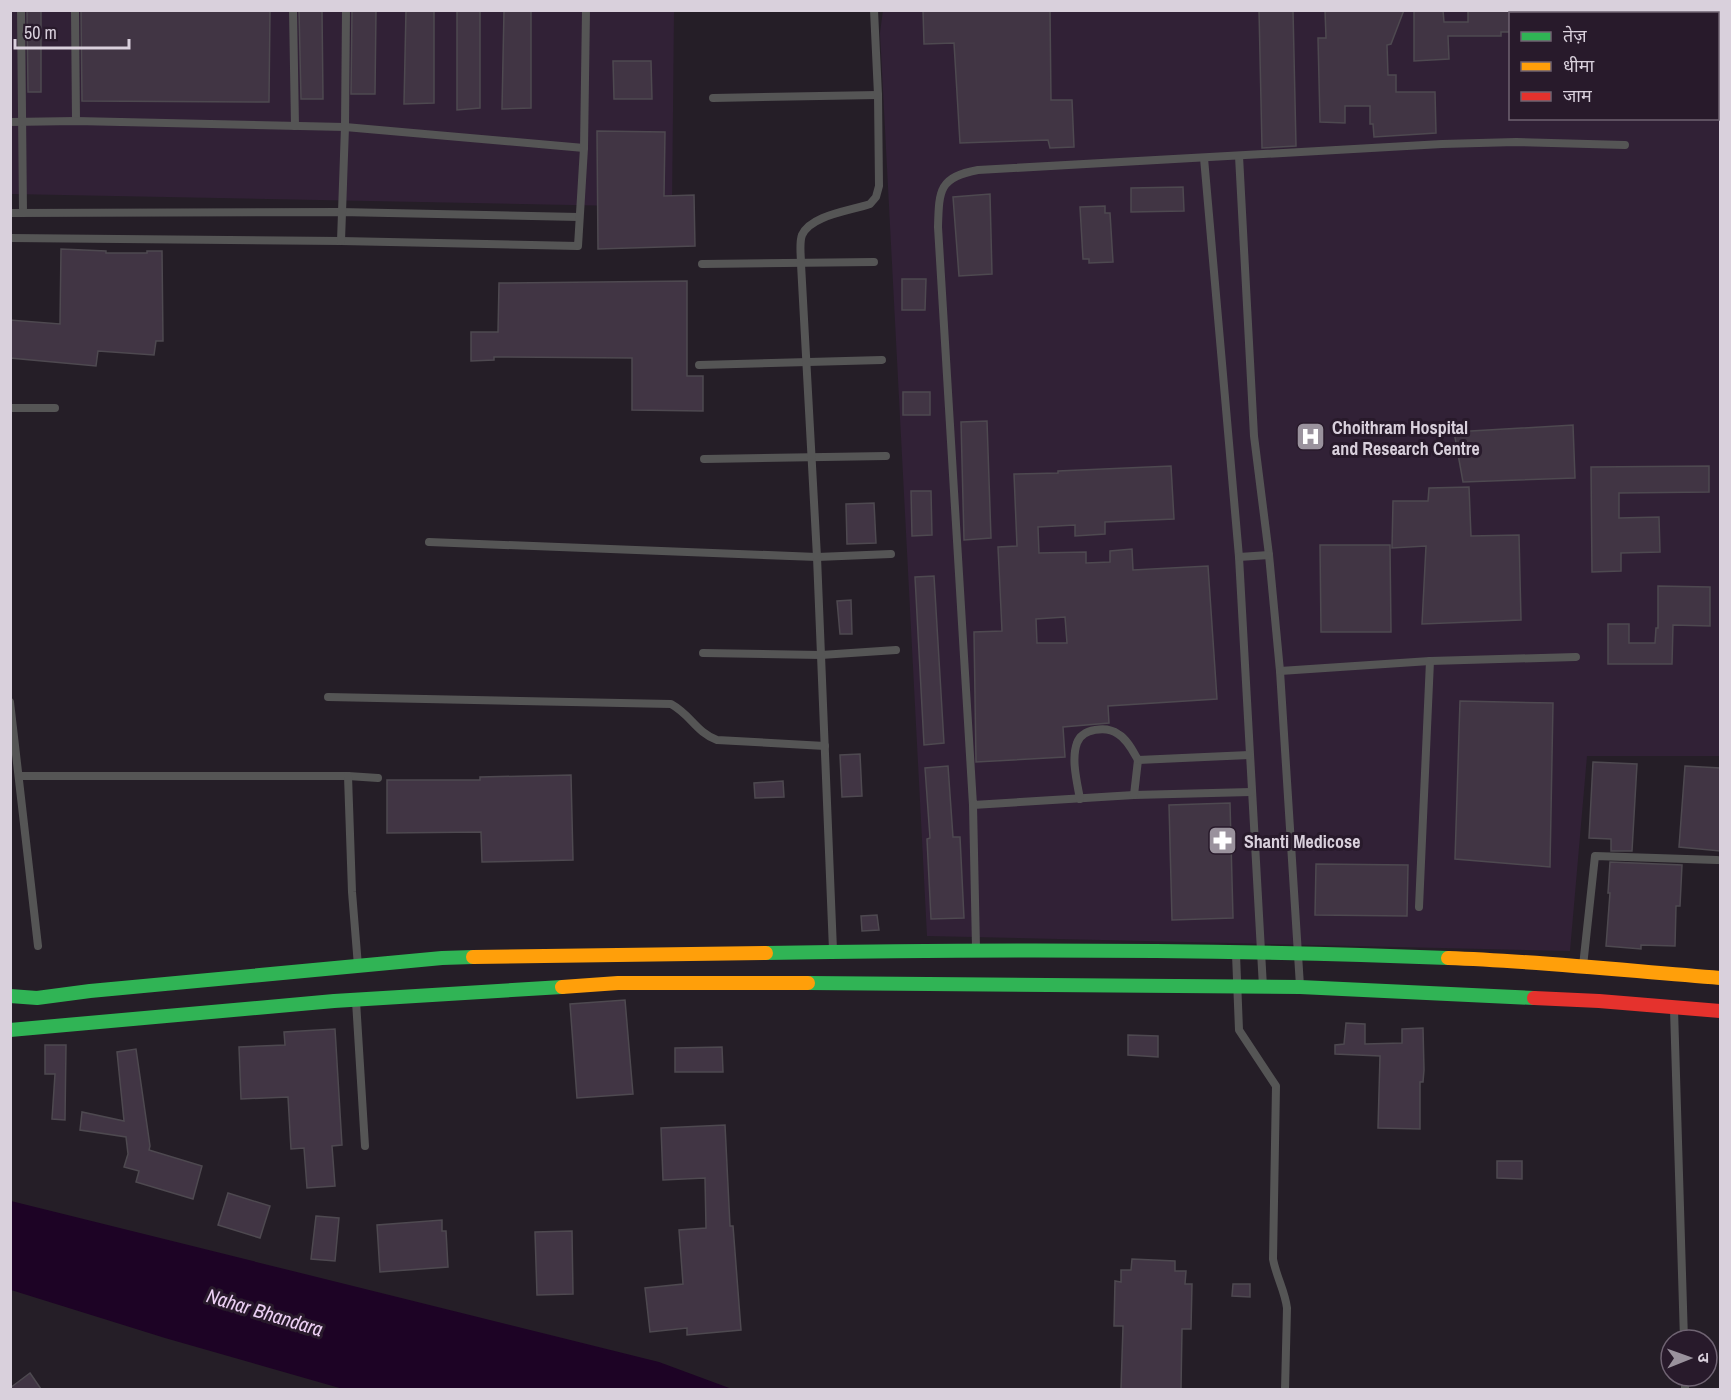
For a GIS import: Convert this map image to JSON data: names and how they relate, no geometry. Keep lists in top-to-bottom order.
{
  "water": ["Nahar Bhandara"],
  "places": {
    "hospital": ["Choithram Hospital and Research Centre"],
    "pharmacy": ["Shanti Medicose"]
  },
  "legend": ["तेज़", "धीमा", "जाम"],
  "scale_bar": "50 m",
  "north": "right"
}
